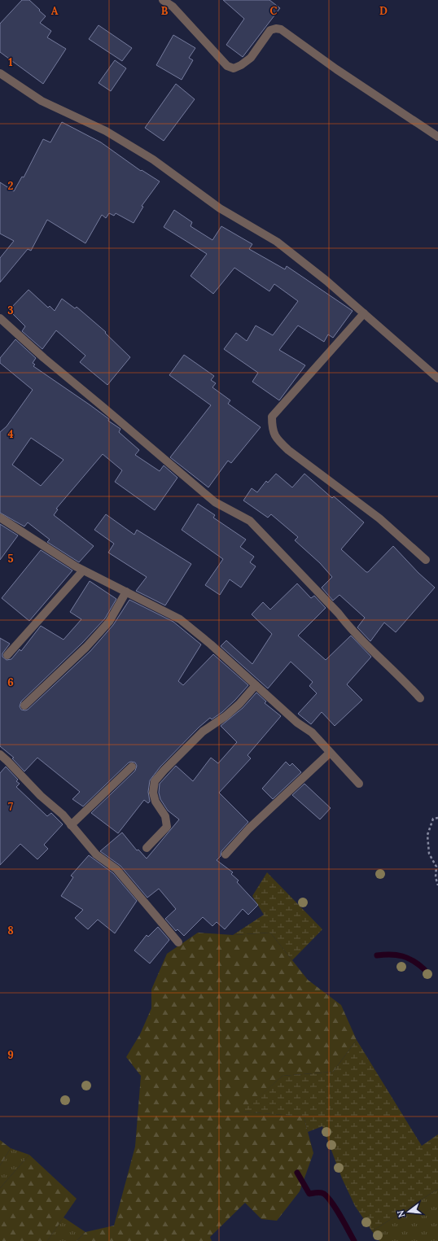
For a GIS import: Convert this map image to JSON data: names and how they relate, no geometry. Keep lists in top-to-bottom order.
{
  "north": "left",
  "grid": {
    "columns": [
      "A",
      "B",
      "C",
      "D"
    ],
    "rows": [
      "1",
      "2",
      "3",
      "4",
      "5",
      "6",
      "7",
      "8",
      "9"
    ]
  }
}
